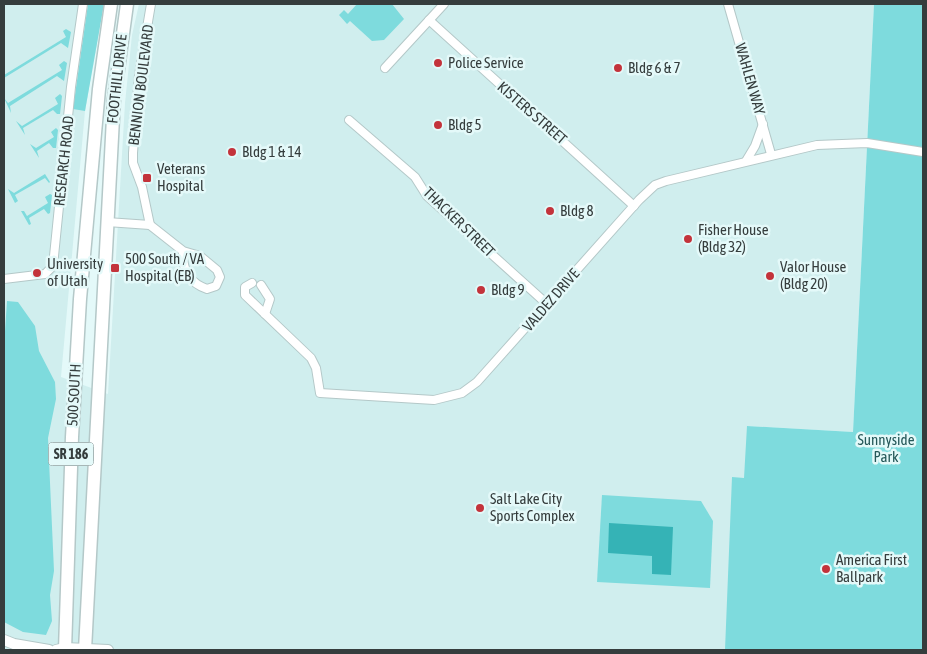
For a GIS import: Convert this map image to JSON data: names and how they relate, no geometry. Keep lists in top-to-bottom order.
{
  "streets": {
    "main road": ["FOOTHILL DRIVE", "500 SOUTH", "SR 186"],
    "street": [
      "WAHLEN WAY",
      "BENNION BOULEVARD",
      "KISTERS STREET",
      "RESEARCH ROAD",
      "THACKER STREET",
      "VALDEZ DRIVE"
    ]
  },
  "crossings": [
    ["FOOTHILL DRIVE", "500 SOUTH"],
    ["WAHLEN WAY", "VALDEZ DRIVE"],
    ["KISTERS STREET", "VALDEZ DRIVE"],
    ["THACKER STREET", "VALDEZ DRIVE"]
  ],
  "parks": ["Sunnyside Park"],
  "places": {
    "other": [
      "Police Service",
      "Bldg 6 & 7",
      "Bldg 5",
      "Bldg 1 & 14",
      "Bldg 8",
      "Fisher House (Bldg 32)",
      "University of Utah",
      "Valor House (Bldg 20)",
      "Bldg 9",
      "Salt Lake City Sports Complex",
      "America First Ballpark"
    ],
    "transit": ["Veterans Hospital", "500 South / VA Hospital (EB)"]
  }
}
